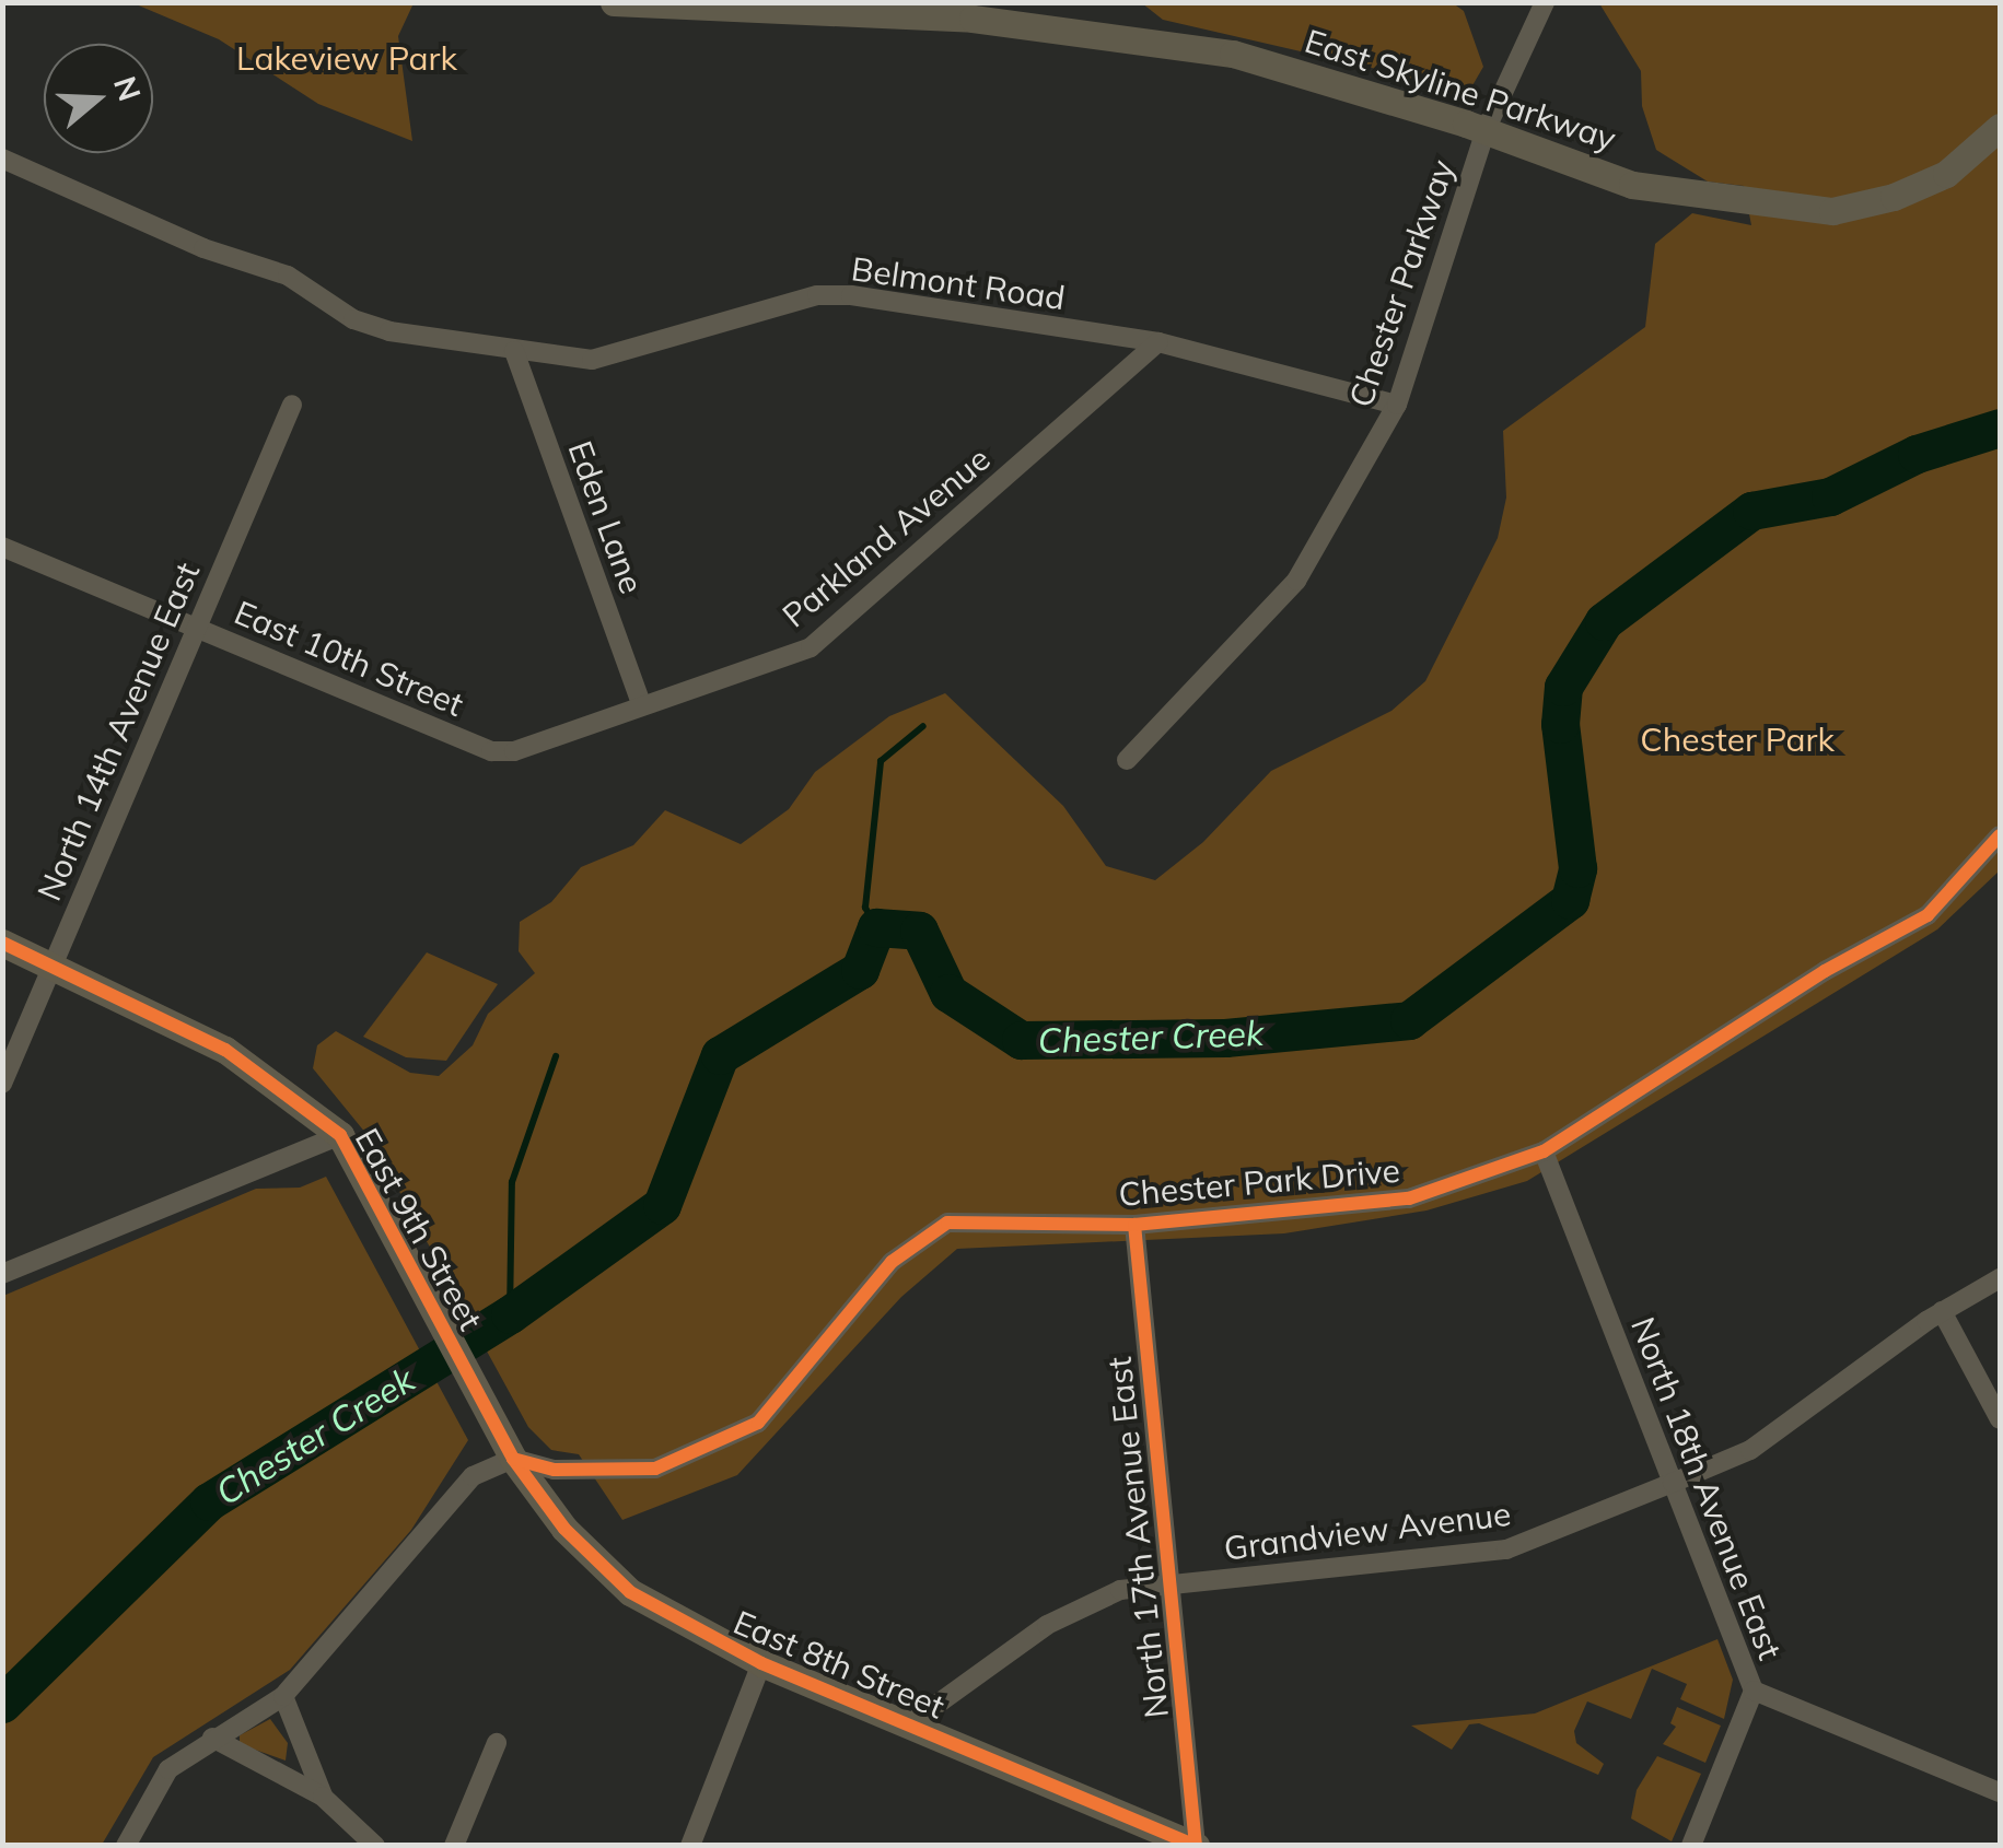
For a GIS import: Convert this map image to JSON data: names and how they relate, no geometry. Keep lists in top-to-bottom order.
{
  "streets": {
    "street": [
      "East Skyline Parkway",
      "Belmont Road",
      "Chester Parkway",
      "Eden Lane",
      "Parkland Avenue",
      "East 10th Street",
      "North 14th Avenue East",
      "Chester Park Drive",
      "East 9th Street",
      "North 18th Avenue East",
      "Grandview Avenue",
      "North 17th Avenue East",
      "East 8th Street"
    ]
  },
  "crossings": [
    ["East Skyline Parkway", "Chester Parkway"],
    ["Belmont Road", "Chester Parkway"],
    ["Belmont Road", "Eden Lane"],
    ["Belmont Road", "Parkland Avenue"],
    ["Eden Lane", "Parkland Avenue"],
    ["Parkland Avenue", "East 10th Street"],
    ["East 10th Street", "North 14th Avenue East"],
    ["North 14th Avenue East", "East 9th Street"],
    ["Chester Park Drive", "East 9th Street"],
    ["Chester Park Drive", "North 18th Avenue East"],
    ["Chester Park Drive", "North 17th Avenue East"],
    ["Chester Park Drive", "East 8th Street"],
    ["East 9th Street", "East 8th Street"],
    ["North 18th Avenue East", "Grandview Avenue"],
    ["Grandview Avenue", "North 17th Avenue East"],
    ["Grandview Avenue", "East 8th Street"],
    ["North 17th Avenue East", "East 8th Street"]
  ],
  "water": ["Chester Creek"],
  "parks": ["Lakeview Park", "Chester Park"],
  "north": "right"
}
